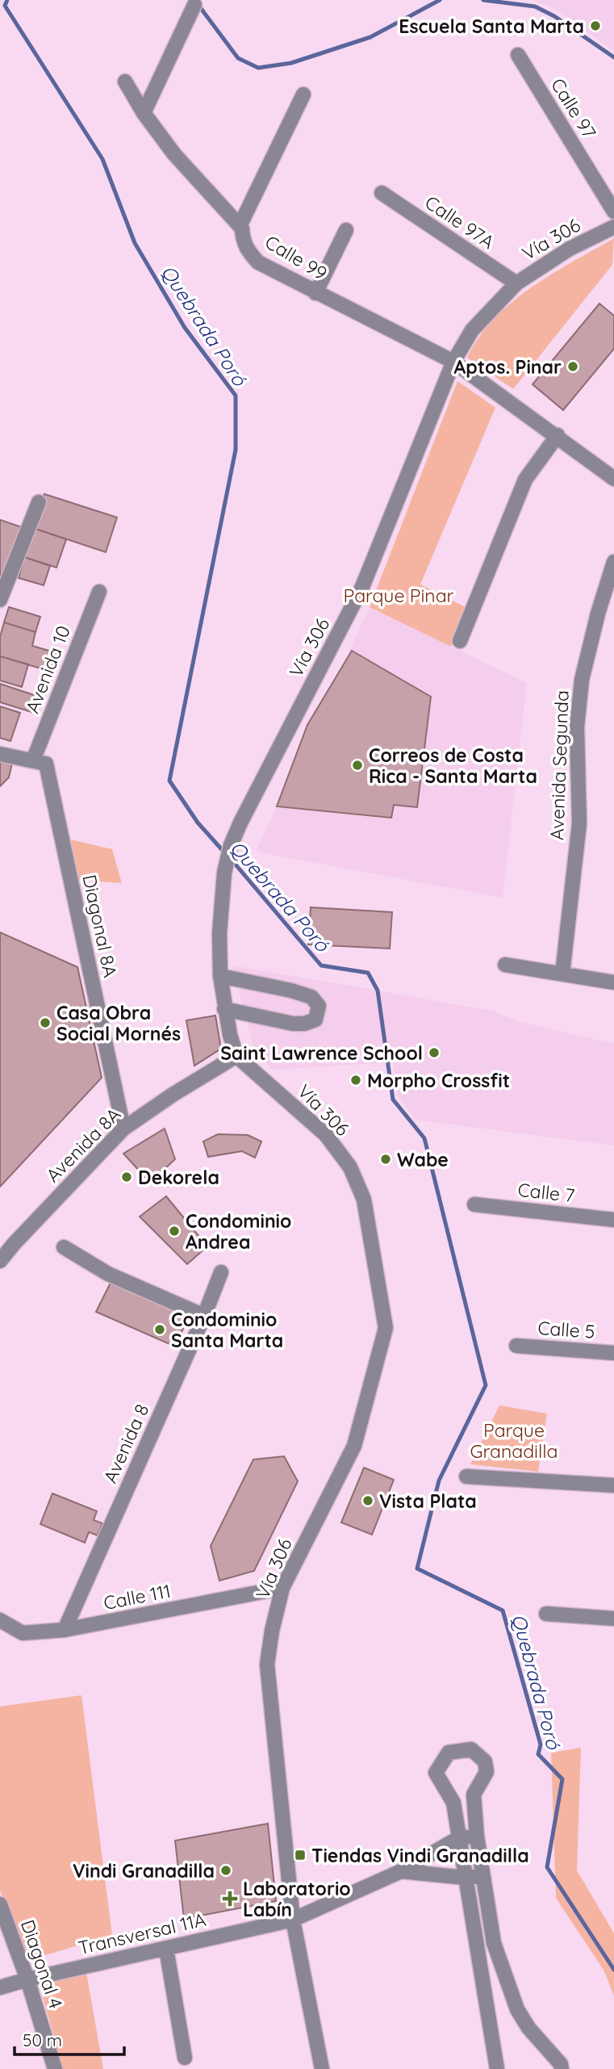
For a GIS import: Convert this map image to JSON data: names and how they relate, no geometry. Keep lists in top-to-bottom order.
{
  "streets": {
    "street": [
      "Calle 97",
      "Calle 97A",
      "Vía 306",
      "Calle 99",
      "Avenida 10",
      "Avenida Segunda",
      "Diagonal 8A",
      "Avenida 8A",
      "Calle 7",
      "Calle 5",
      "Avenida 8",
      "Calle 111",
      "Transversal 11A",
      "Diagonal 4"
    ]
  },
  "crossings": [
    ["Calle 97A", "Vía 306"],
    ["Vía 306", "Calle 99"],
    ["Vía 306", "Avenida 8A"],
    ["Vía 306", "Calle 111"],
    ["Vía 306", "Transversal 11A"],
    ["Avenida 10", "Diagonal 8A"],
    ["Diagonal 8A", "Avenida 8A"],
    ["Avenida 8", "Calle 111"],
    ["Transversal 11A", "Diagonal 4"]
  ],
  "water": ["Quebrada Poró"],
  "parks": ["Parque Pinar", "Parque Granadilla"],
  "places": {
    "other": [
      "Escuela Santa Marta",
      "Aptos. Pinar",
      "Correos de Costa Rica - Santa Marta",
      "Casa Obra Social Mornés",
      "Saint Lawrence School",
      "Morpho Crossfit",
      "Wabe",
      "Dekorela",
      "Condominio Andrea",
      "Condominio Santa Marta",
      "Vista Plata",
      "Vindi Granadilla"
    ],
    "transit": ["Tiendas Vindi Granadilla"],
    "health": ["Laboratorio Labín"]
  },
  "scale_bar": "50 m"
}
